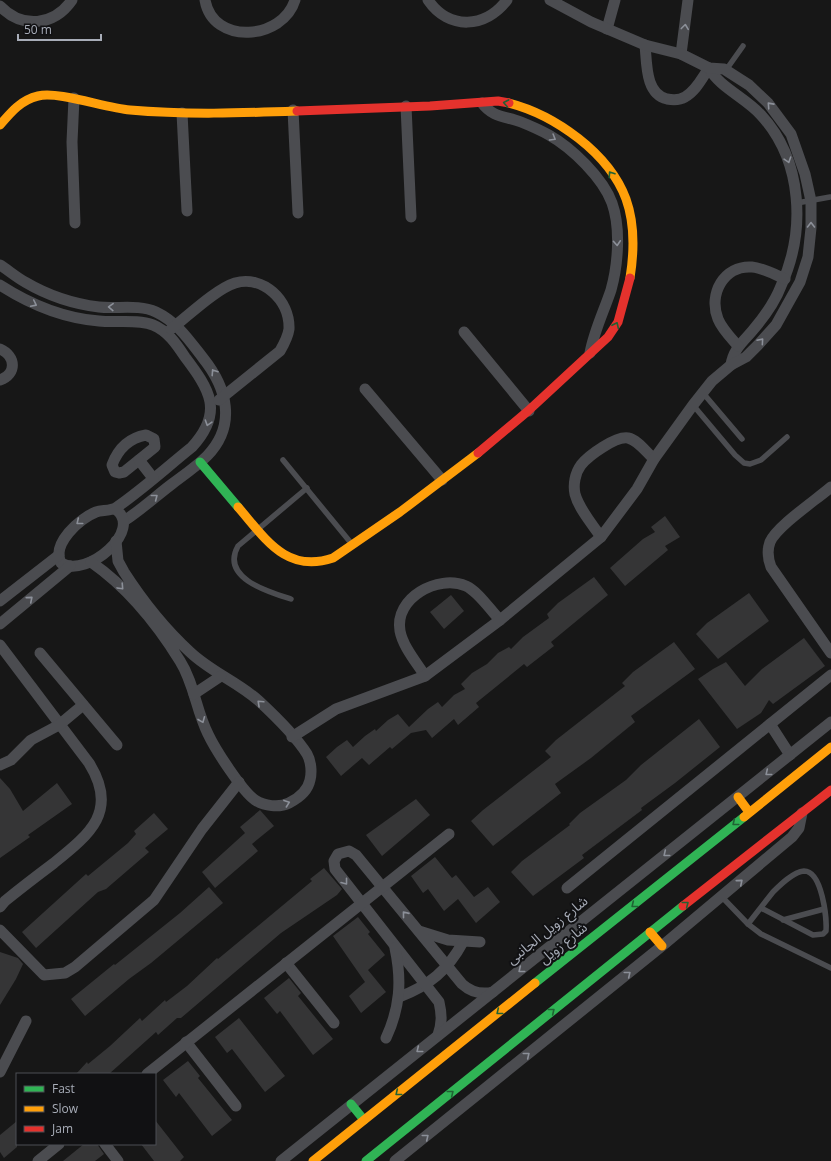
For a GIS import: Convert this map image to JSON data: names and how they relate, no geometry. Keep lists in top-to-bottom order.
{
  "streets": {
    "street": ["شارع زويل الجانبى", "شارع زويل"]
  },
  "legend": ["Fast", "Slow", "Jam"],
  "scale_bar": "50 m"
}
